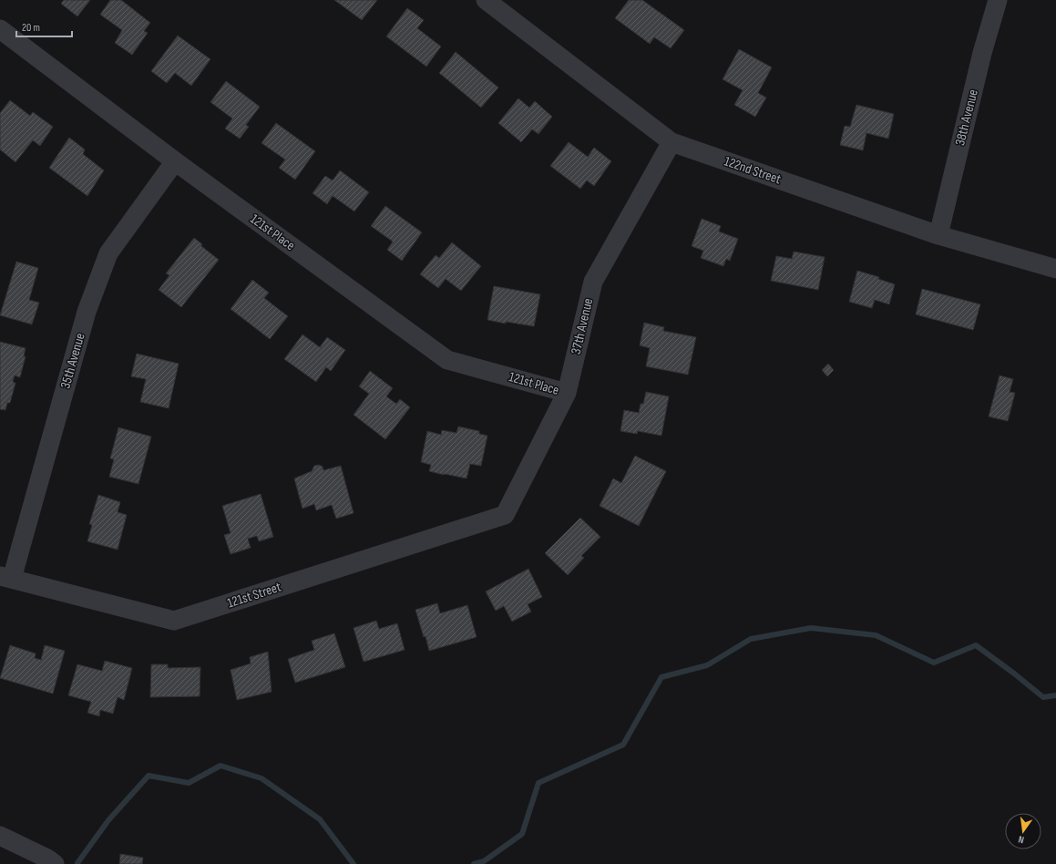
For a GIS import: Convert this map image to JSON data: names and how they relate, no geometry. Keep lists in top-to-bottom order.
{
  "streets": {
    "street": [
      "38th Avenue",
      "122nd Street",
      "121st Place",
      "37th Avenue",
      "35th Avenue",
      "121st Street"
    ]
  },
  "crossings": [
    ["38th Avenue", "122nd Street"],
    ["122nd Street", "37th Avenue"],
    ["121st Place", "37th Avenue"],
    ["121st Place", "35th Avenue"],
    ["37th Avenue", "121st Street"],
    ["35th Avenue", "121st Street"]
  ],
  "scale_bar": "20 m",
  "north": "bottom"
}
